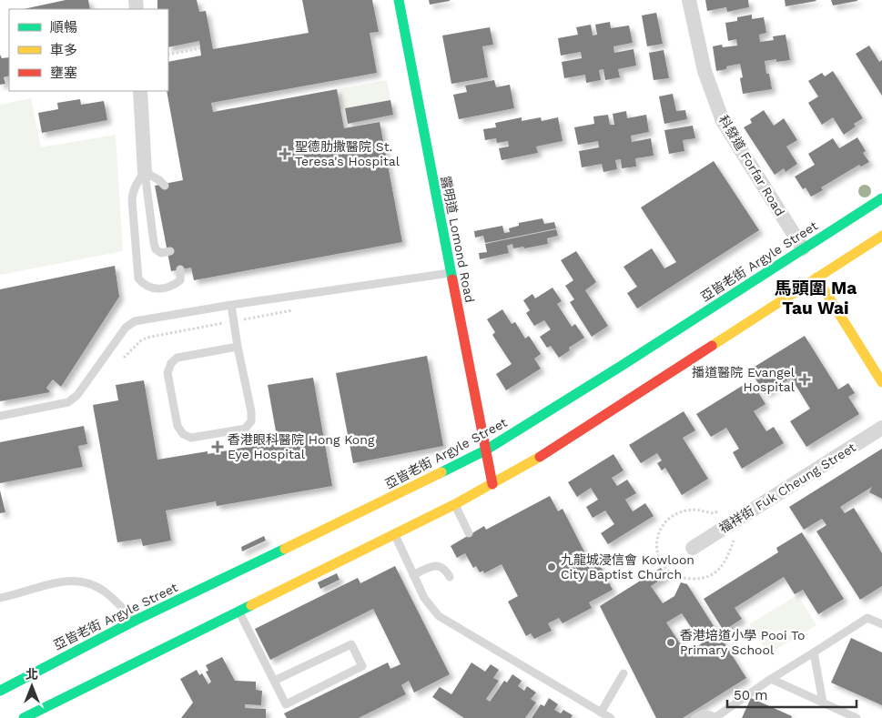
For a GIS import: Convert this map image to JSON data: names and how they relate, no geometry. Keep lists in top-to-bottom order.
{
  "streets": {
    "main road": ["露明道 Lomond Road", "亞皆老街 Argyle Street"],
    "street": ["科發道 Forfar Road", "福祥街 Fuk Cheung Street"]
  },
  "crossings": [
    ["科發道 Forfar Road", "亞皆老街 Argyle Street"],
    ["露明道 Lomond Road", "亞皆老街 Argyle Street"]
  ],
  "districts": ["馬頭圍 Ma Tau Wai"],
  "places": {
    "health": ["聖德肋撒醫院 St. Teresa's Hospital", "播道醫院 Evangel Hospital", "香港眼科醫院 Hong Kong Eye Hospital"],
    "other": ["九龍城浸信會 Kowloon City Baptist Church", "香港培道小學 Pooi To Primary School"]
  },
  "legend": ["順暢", "車多", "壅塞"],
  "scale_bar": "50 m",
  "north": "top"
}
